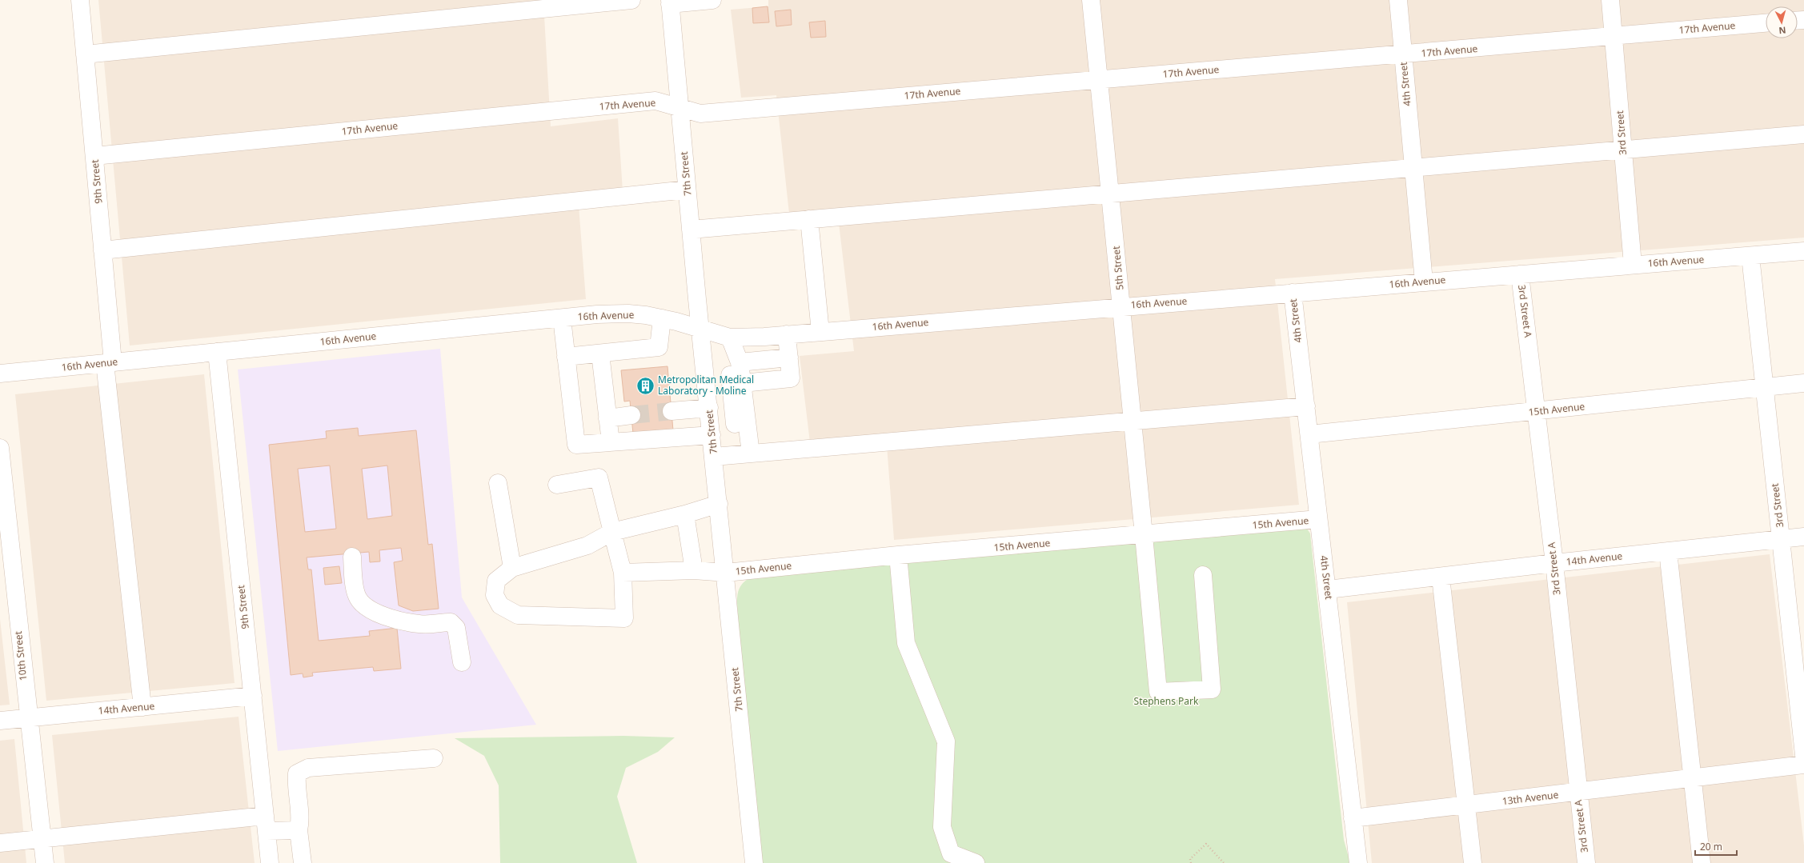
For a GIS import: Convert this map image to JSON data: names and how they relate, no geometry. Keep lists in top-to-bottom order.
{
  "streets": {
    "street": [
      "17th Avenue",
      "4th Street",
      "3rd Street",
      "7th Street",
      "9th Street",
      "16th Avenue",
      "5th Street",
      "3rd Street A",
      "15th Avenue",
      "14th Avenue",
      "10th Street",
      "13th Avenue"
    ]
  },
  "crossings": [
    ["17th Avenue", "4th Street"],
    ["17th Avenue", "3rd Street"],
    ["17th Avenue", "7th Street"],
    ["17th Avenue", "9th Street"],
    ["17th Avenue", "5th Street"],
    ["4th Street", "16th Avenue"],
    ["4th Street", "15th Avenue"],
    ["4th Street", "14th Avenue"],
    ["4th Street", "13th Avenue"],
    ["3rd Street", "16th Avenue"],
    ["3rd Street", "15th Avenue"],
    ["3rd Street", "14th Avenue"],
    ["7th Street", "16th Avenue"],
    ["7th Street", "15th Avenue"],
    ["9th Street", "16th Avenue"],
    ["9th Street", "14th Avenue"],
    ["16th Avenue", "5th Street"],
    ["16th Avenue", "3rd Street A"],
    ["5th Street", "15th Avenue"],
    ["3rd Street A", "15th Avenue"],
    ["3rd Street A", "14th Avenue"],
    ["3rd Street A", "13th Avenue"],
    ["14th Avenue", "10th Street"]
  ],
  "parks": ["Stephens Park"],
  "places": {
    "building": ["Metropolitan Medical Laboratory - Moline"]
  },
  "scale_bar": "20 m",
  "north": "bottom"
}
